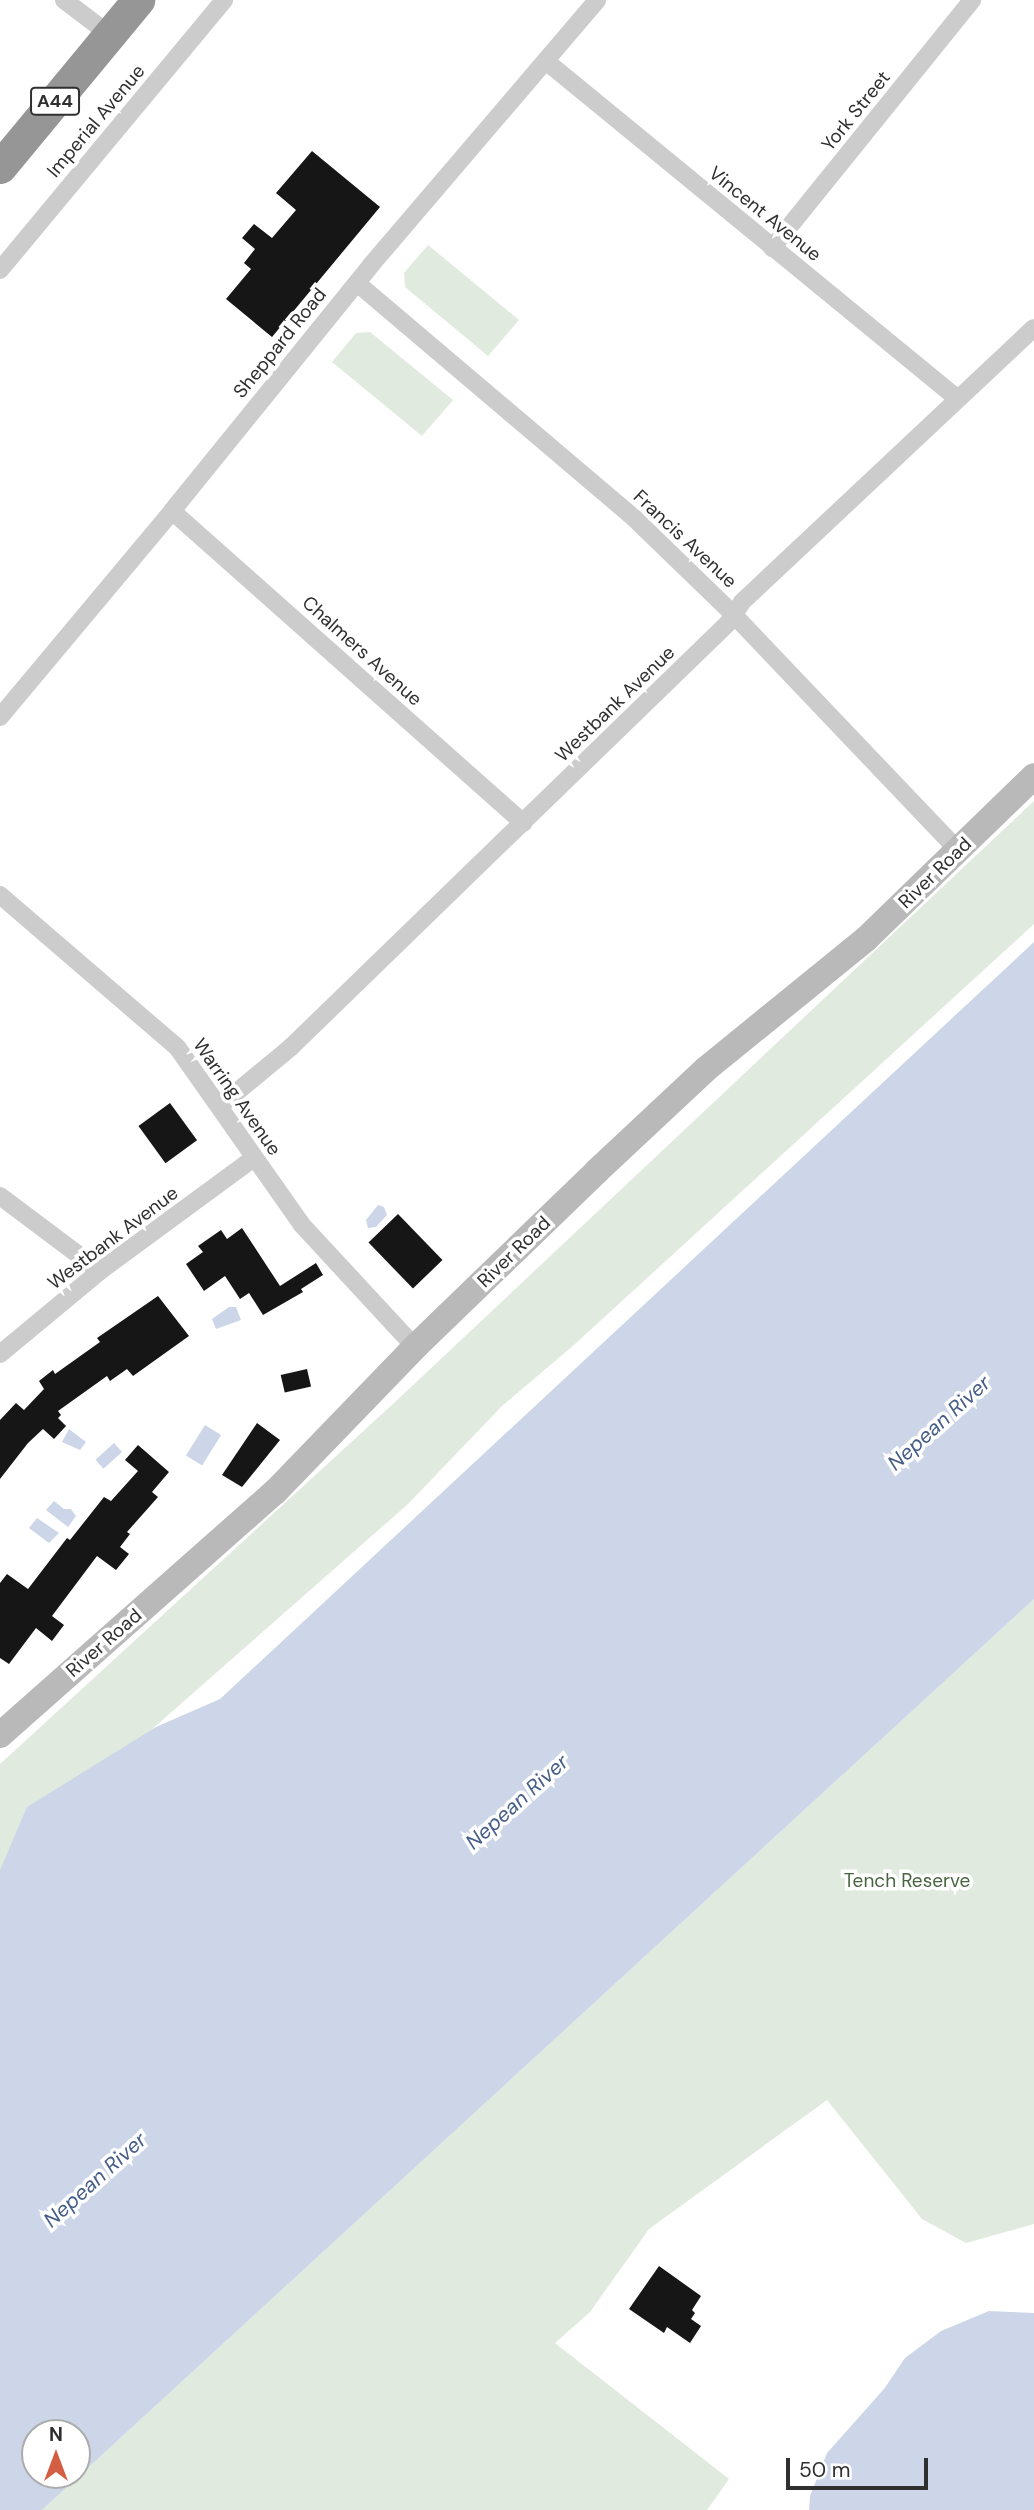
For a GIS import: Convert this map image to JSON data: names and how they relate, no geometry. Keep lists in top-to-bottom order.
{
  "streets": {
    "highway": ["A44"],
    "street": [
      "York Street",
      "Imperial Avenue",
      "Vincent Avenue",
      "Sheppard Road",
      "Francis Avenue",
      "Chalmers Avenue",
      "Westbank Avenue",
      "River Road",
      "Warring Avenue"
    ]
  },
  "crossings": [
    ["York Street", "Vincent Avenue"],
    ["Vincent Avenue", "Sheppard Road"],
    ["Vincent Avenue", "Westbank Avenue"],
    ["Sheppard Road", "Francis Avenue"],
    ["Sheppard Road", "Chalmers Avenue"],
    ["Francis Avenue", "Westbank Avenue"],
    ["Francis Avenue", "River Road"],
    ["Chalmers Avenue", "Westbank Avenue"],
    ["Westbank Avenue", "Warring Avenue"],
    ["River Road", "Warring Avenue"]
  ],
  "water": ["Nepean River"],
  "parks": ["Tench Reserve"],
  "scale_bar": "50 m",
  "north": "top"
}
